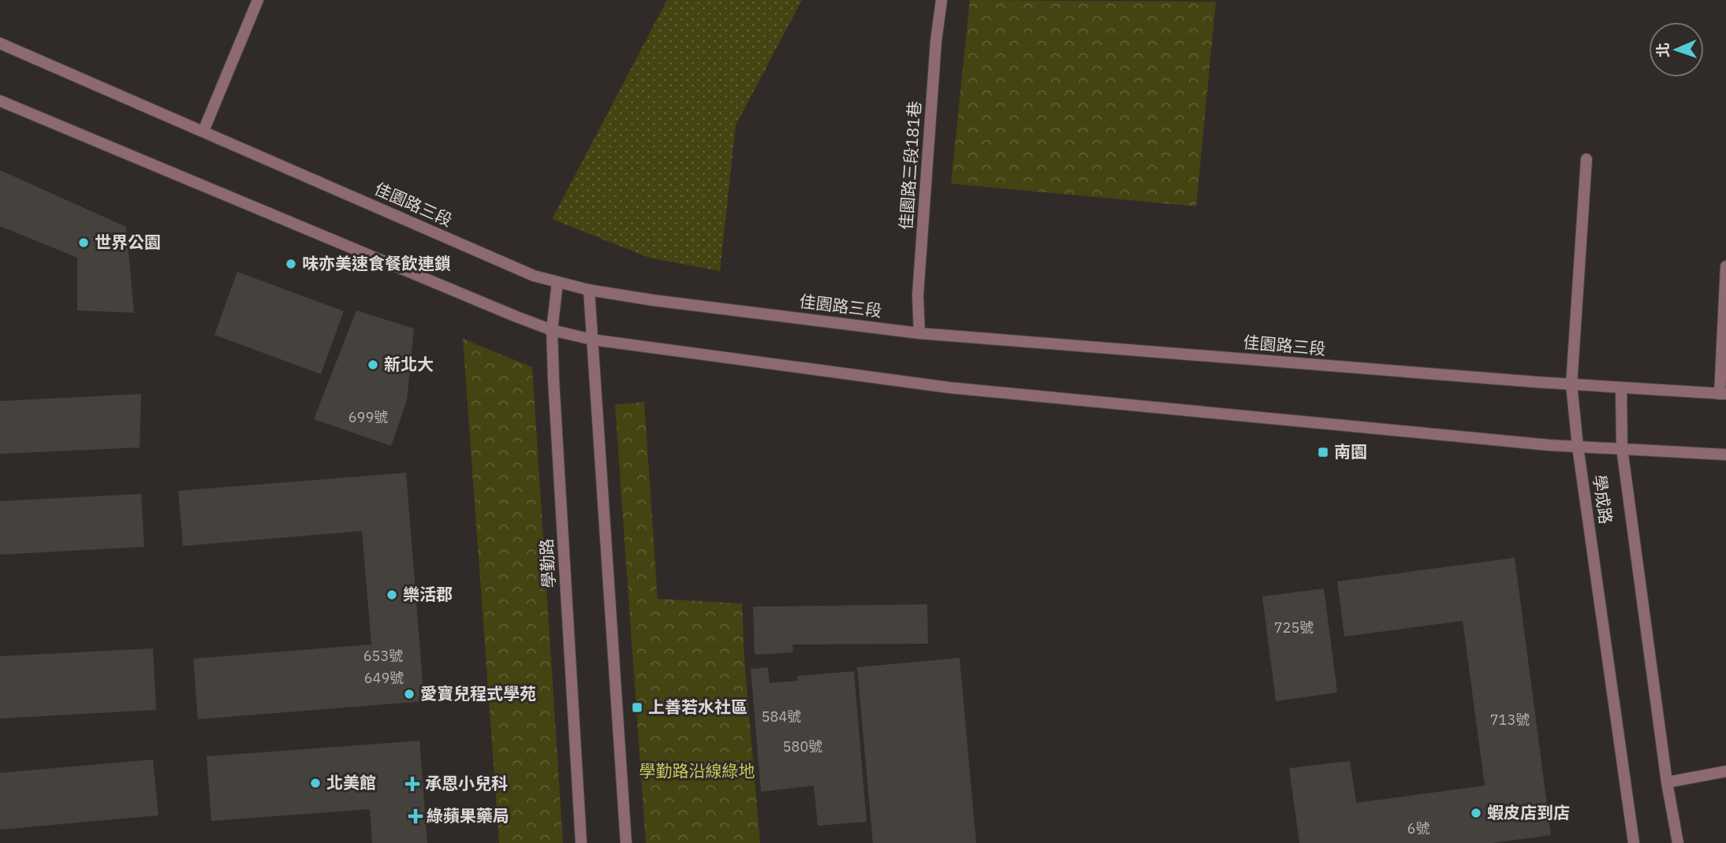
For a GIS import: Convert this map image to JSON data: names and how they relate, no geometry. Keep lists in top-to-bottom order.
{
  "streets": {
    "street": [
      "佳園路三段181巷",
      "佳園路三段",
      "學成路",
      "學勤路"
    ]
  },
  "crossings": [
    ["佳園路三段181巷", "佳園路三段"],
    ["佳園路三段", "學成路"],
    ["佳園路三段", "學勤路"]
  ],
  "parks": ["學勤路沿線綠地"],
  "places": {
    "other": [
      "世界公園",
      "味亦美速食餐飲連鎖",
      "新北大",
      "樂活郡",
      "愛寶兒程式學苑",
      "北美館",
      "蝦皮店到店"
    ],
    "transit": ["南園", "上善若水社區"],
    "health": ["承恩小兒科", "綠蘋果藥局"]
  },
  "house_numbers": [
    "699號",
    "725號",
    "653號",
    "649號",
    "584號",
    "713號",
    "580號",
    "6號"
  ],
  "north": "left"
}
